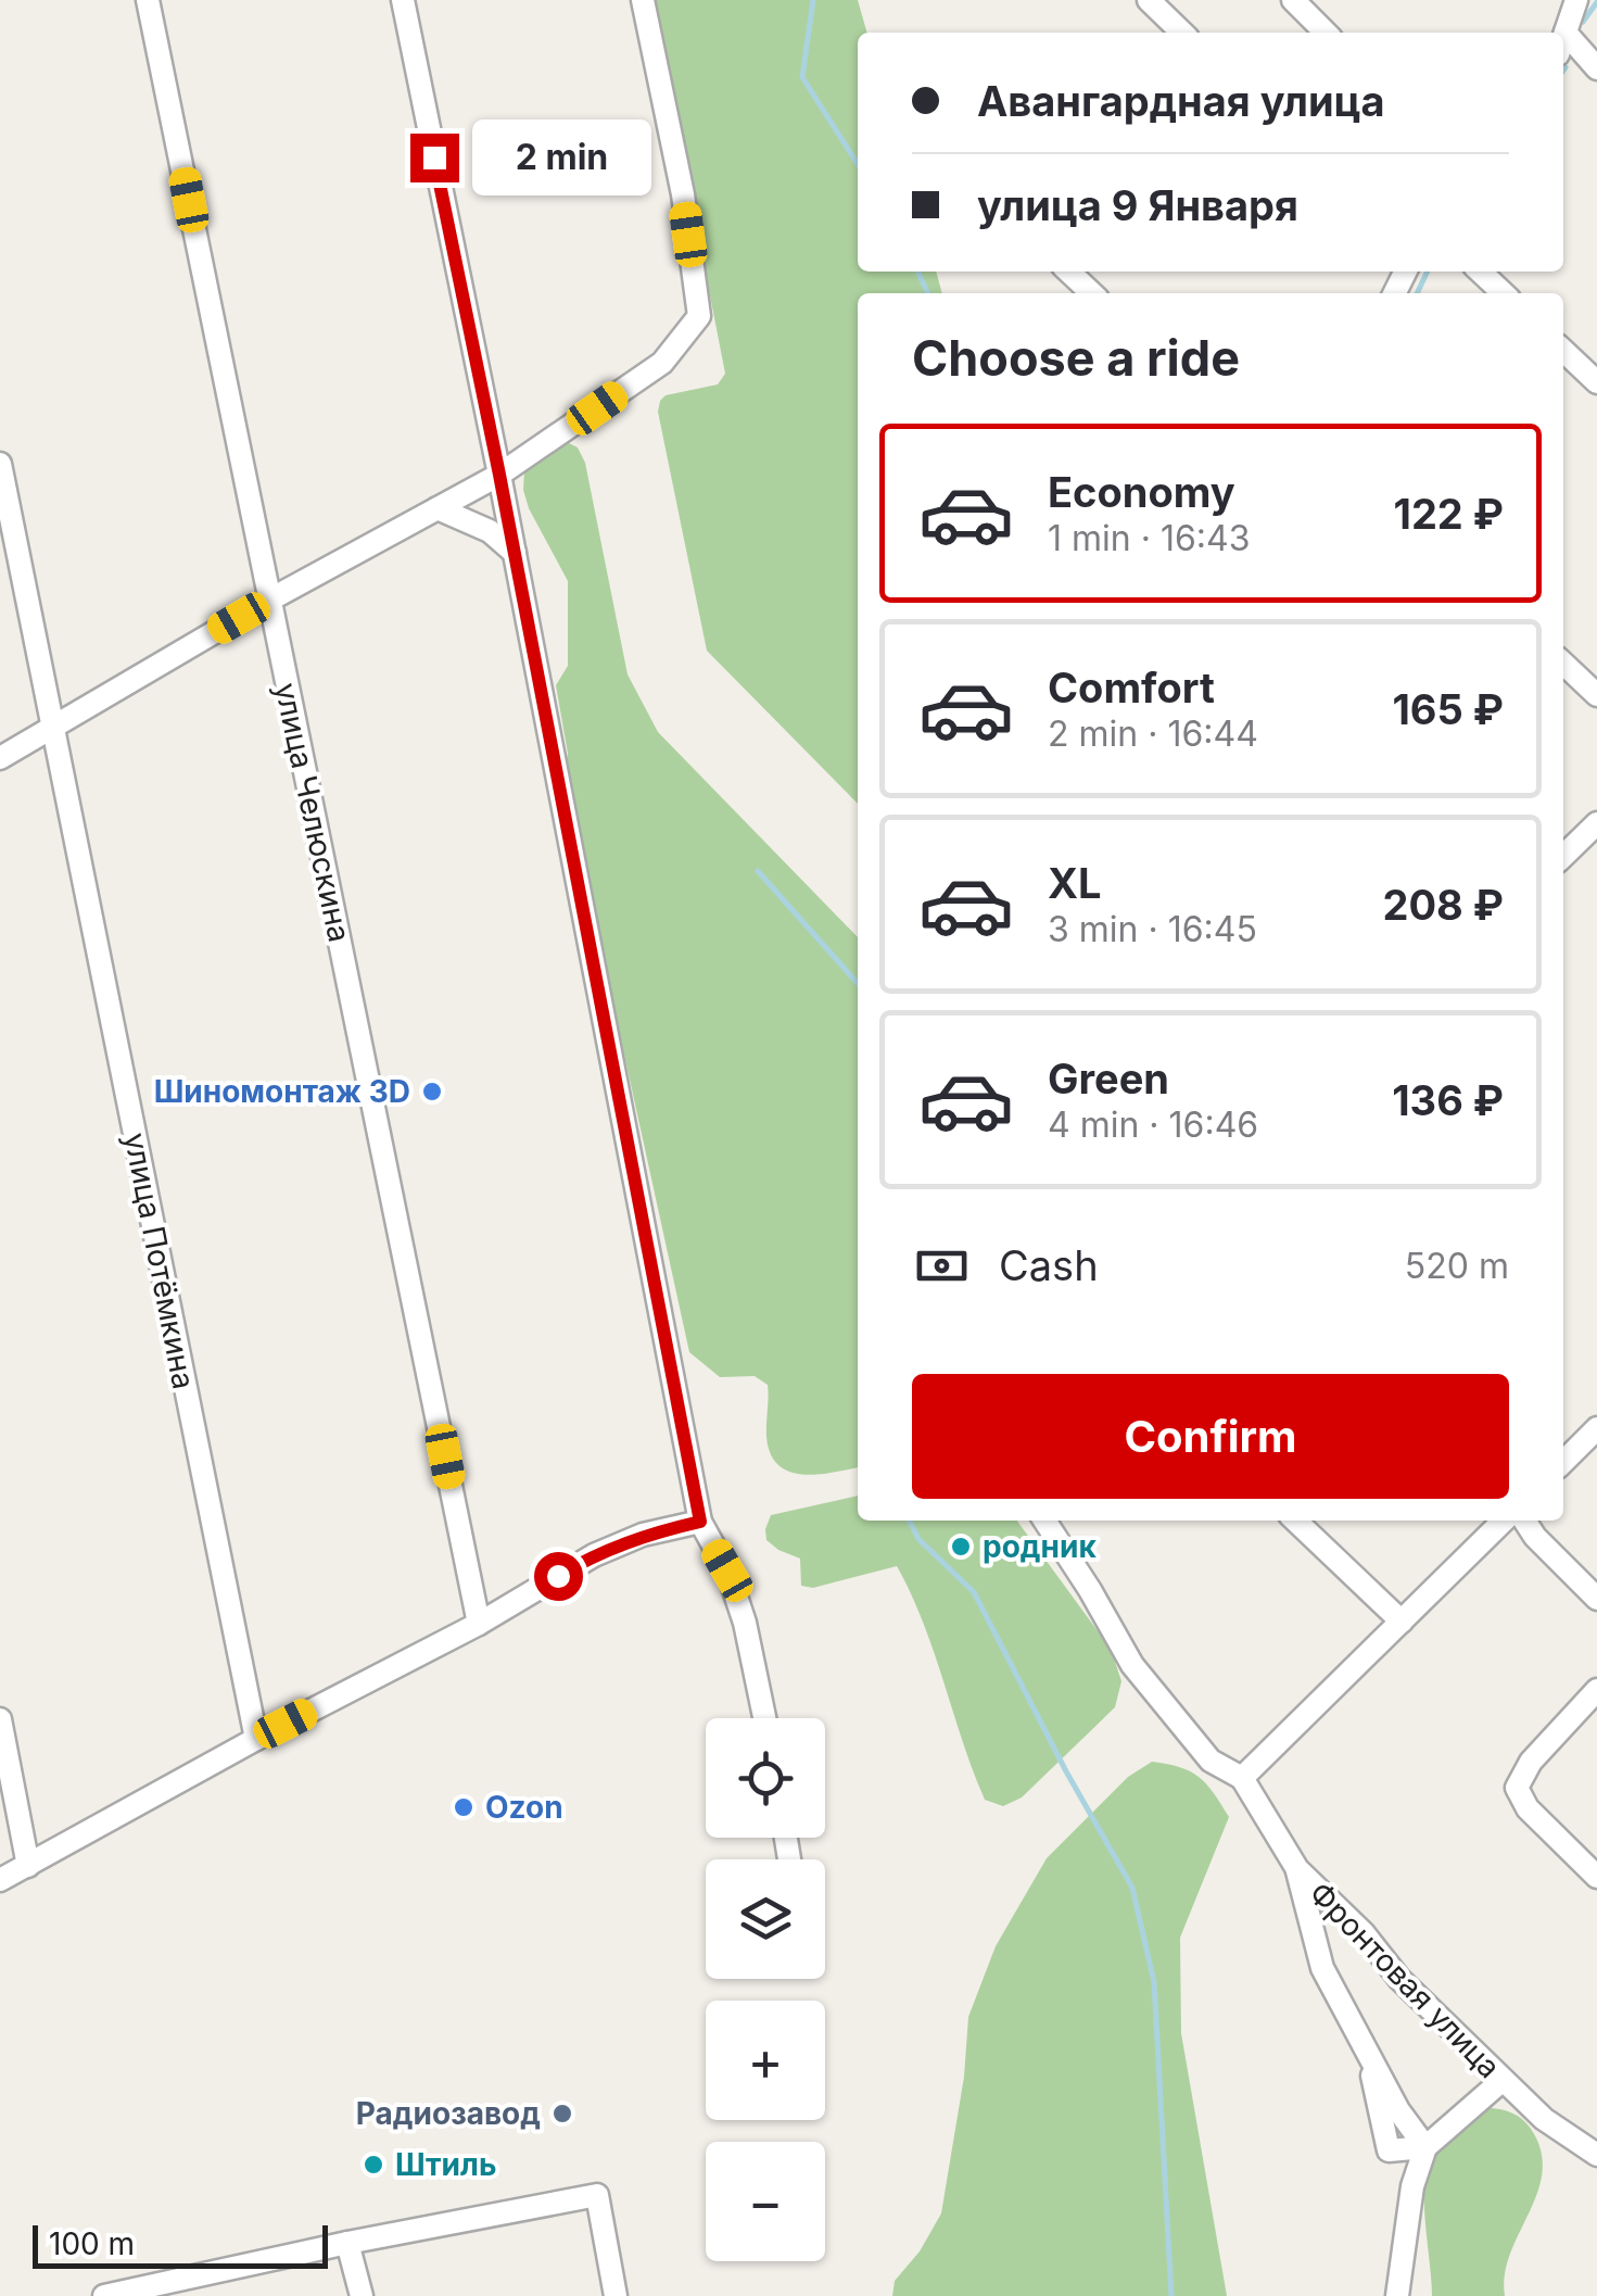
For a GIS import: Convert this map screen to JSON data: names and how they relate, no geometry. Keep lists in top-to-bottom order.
{
  "streets": {
    "street": ["улица Челюскина", "улица Потёмкина", "Фронтовая улица"]
  },
  "places": [
    "Шиномонтаж 3D",
    "родник",
    "Ozon",
    "Радиозавод",
    "Штиль"
  ],
  "scale_bar": "100 m",
  "page": {
    "banner": ["Авангардная улица", "улица 9 Января"],
    "bubble": "2 min",
    "heading": "Choose a ride",
    "list": [
      {
        "name": "Economy",
        "note": "1 min · 16:43",
        "value": "122 ₽"
      },
      {
        "name": "Comfort",
        "note": "2 min · 16:44",
        "value": "165 ₽"
      },
      {
        "name": "XL",
        "note": "3 min · 16:45",
        "value": "208 ₽"
      },
      {
        "name": "Green",
        "note": "4 min · 16:46",
        "value": "136 ₽"
      }
    ],
    "pay": ["Cash", "520 m"],
    "buttons": "Confirm",
    "map_buttons": ["+", "−"],
    "scale": "100 m"
  }
}
